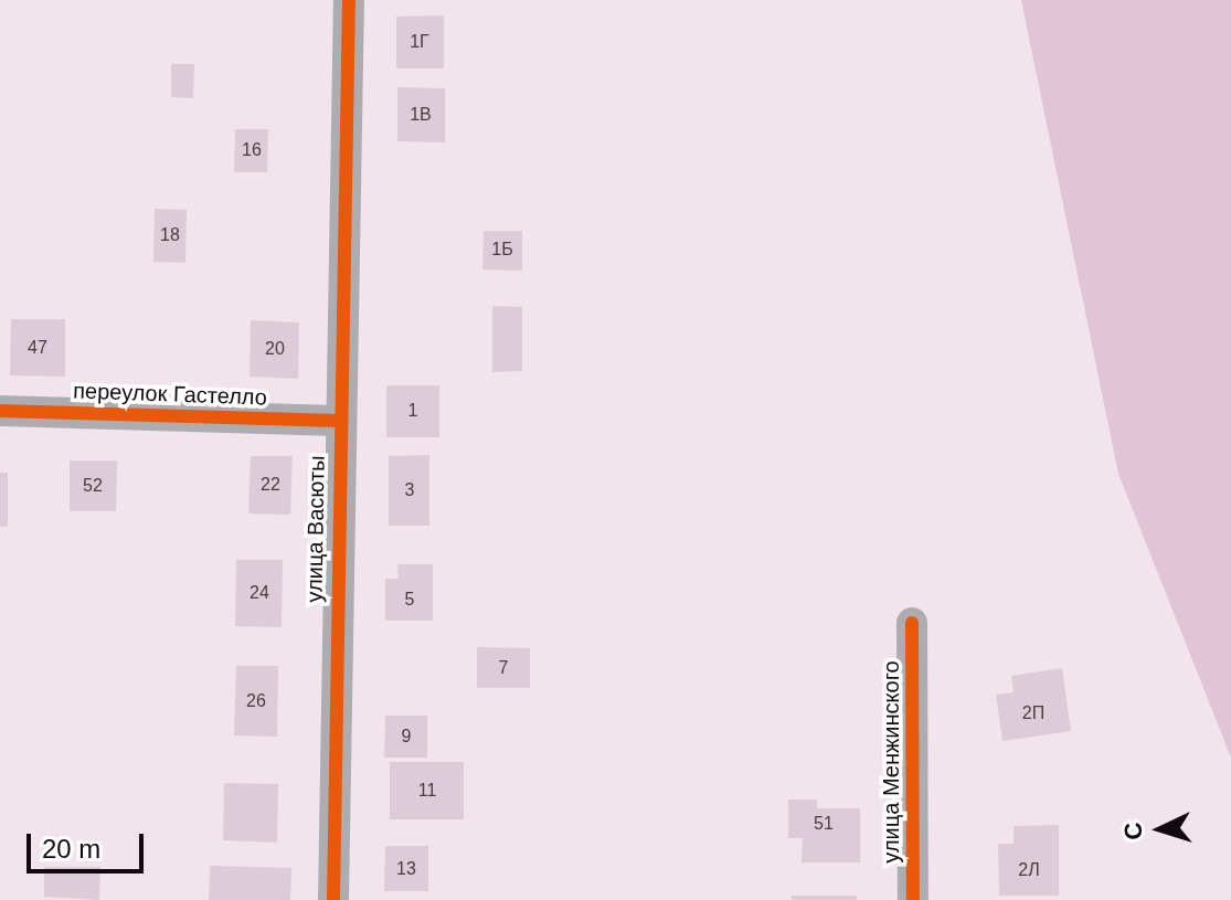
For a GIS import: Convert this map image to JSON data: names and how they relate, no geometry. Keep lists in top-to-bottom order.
{
  "streets": {
    "street": ["переулок Гастелло", "улица Васюты", "улица Менжинского"]
  },
  "crossings": [
    ["переулок Гастелло", "улица Васюты"]
  ],
  "house_numbers": [
    "1Г",
    "1В",
    "16",
    "18",
    "1Б",
    "47",
    "20",
    "1",
    "22",
    "52",
    "3",
    "24",
    "5",
    "7",
    "26",
    "2П",
    "9",
    "11",
    "51",
    "13",
    "2Л"
  ],
  "scale_bar": "20 m",
  "north": "left"
}
